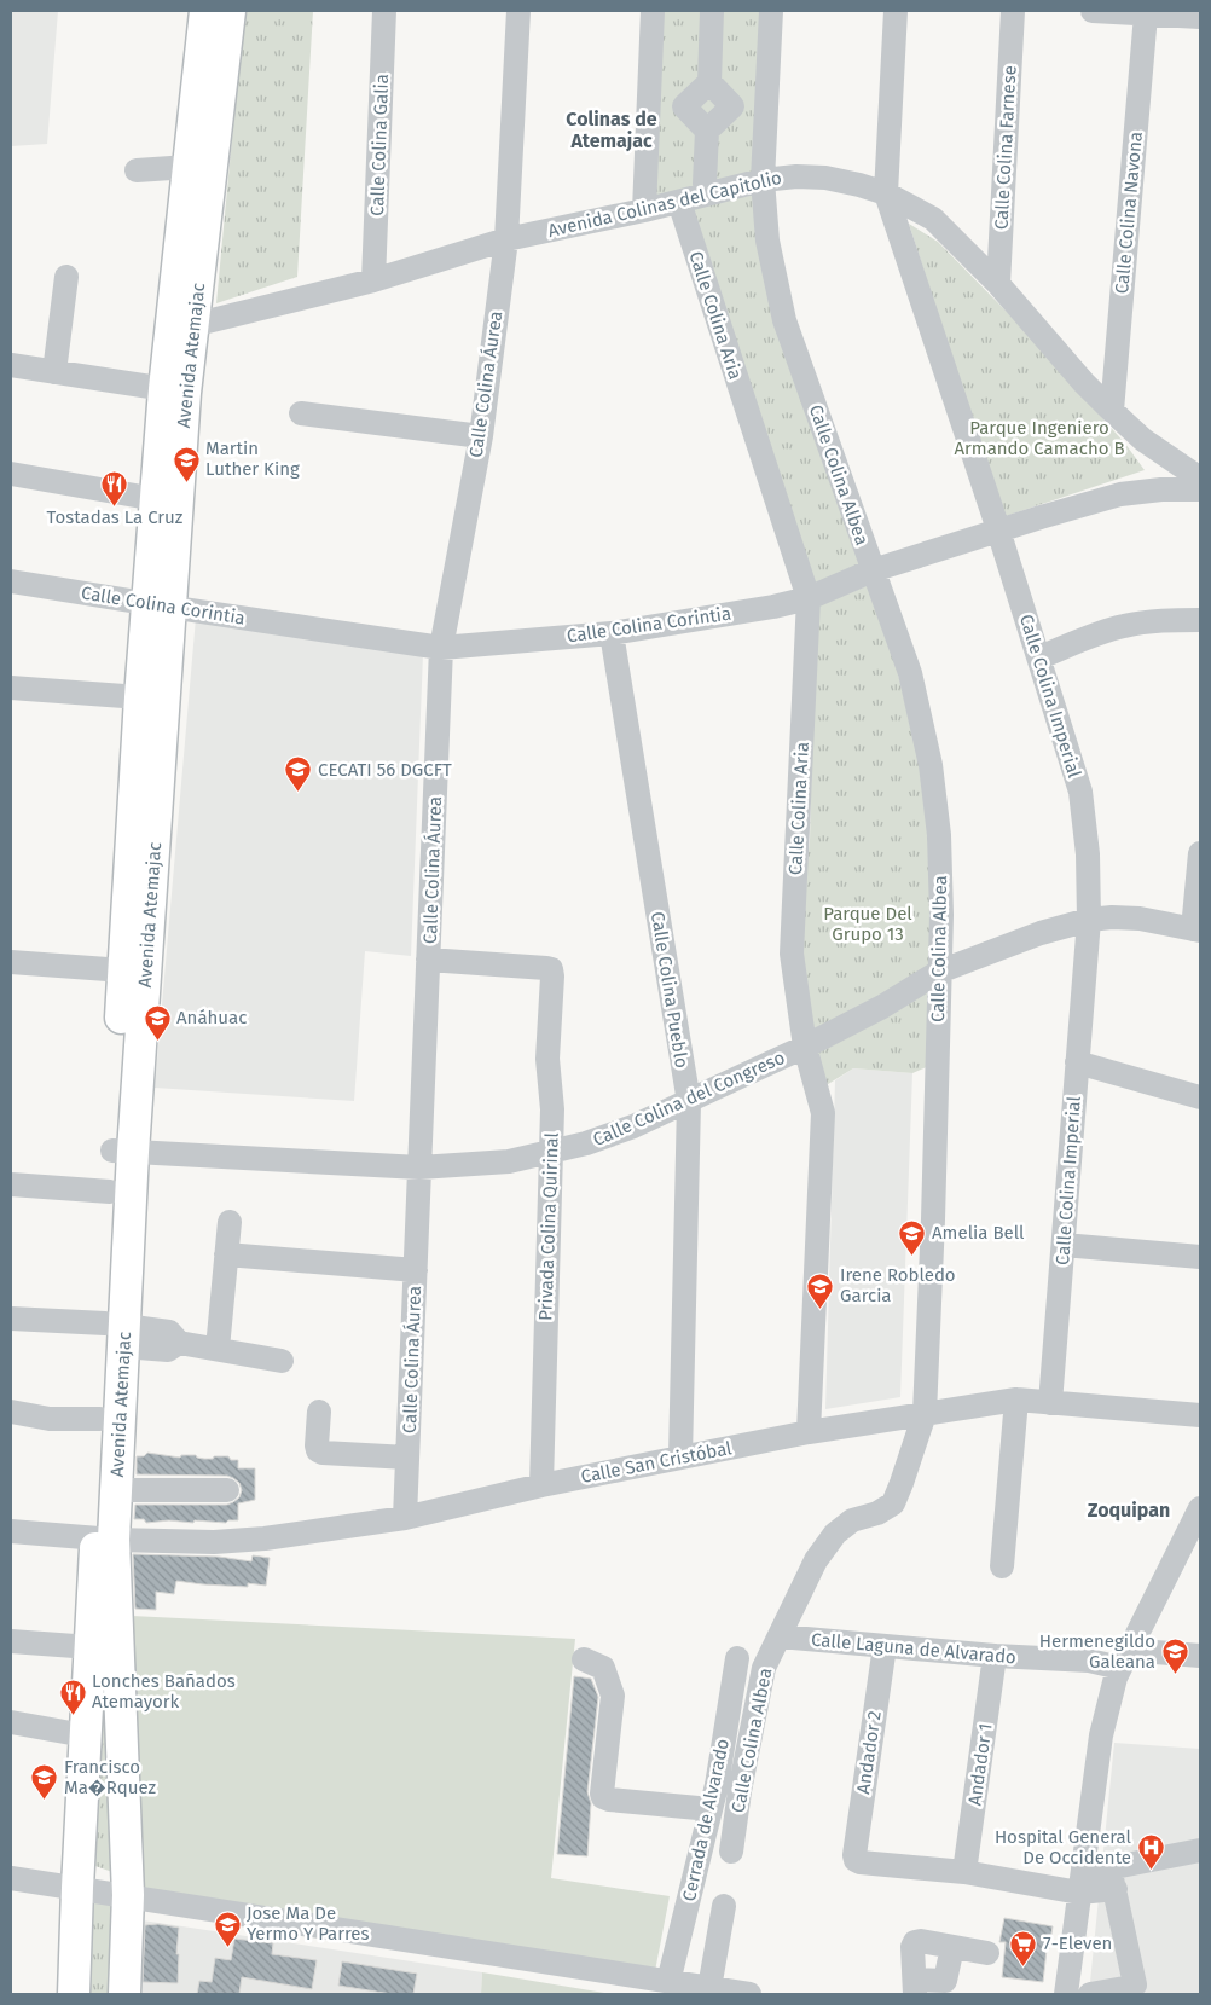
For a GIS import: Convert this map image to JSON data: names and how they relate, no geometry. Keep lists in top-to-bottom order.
{
  "streets": {
    "main road": ["Avenida Atemajac"],
    "street": [
      "Calle Colina Galia",
      "Calle Colina Farnese",
      "Avenida Colinas del Capitolio",
      "Calle Colina Navona",
      "Calle Colina Aria",
      "Calle Colina Áurea",
      "Calle Colina Albea",
      "Calle Colina Corintia",
      "Calle Colina Imperial",
      "Calle Colina Pueblo",
      "Calle Colina del Congreso",
      "Privada Colina Quirinal",
      "Calle San Cristóbal",
      "Calle Laguna de Alvarado",
      "Andador 2",
      "Andador 1",
      "Cerrada de Alvarado"
    ]
  },
  "crossings": [
    ["Calle Colina Galia", "Avenida Colinas del Capitolio"],
    ["Calle Colina Farnese", "Avenida Colinas del Capitolio"],
    ["Avenida Colinas del Capitolio", "Calle Colina Navona"],
    ["Avenida Colinas del Capitolio", "Calle Colina Aria"],
    ["Avenida Colinas del Capitolio", "Avenida Atemajac"],
    ["Avenida Colinas del Capitolio", "Calle Colina Áurea"],
    ["Avenida Colinas del Capitolio", "Calle Colina Albea"],
    ["Avenida Colinas del Capitolio", "Calle Colina Imperial"],
    ["Calle Colina Aria", "Calle Colina Corintia"],
    ["Calle Colina Aria", "Calle Colina del Congreso"],
    ["Calle Colina Aria", "Calle San Cristóbal"],
    ["Avenida Atemajac", "Calle Colina Corintia"],
    ["Avenida Atemajac", "Calle Colina del Congreso"],
    ["Avenida Atemajac", "Calle San Cristóbal"],
    ["Calle Colina Áurea", "Calle Colina Corintia"],
    ["Calle Colina Áurea", "Calle Colina del Congreso"],
    ["Calle Colina Áurea", "Privada Colina Quirinal"],
    ["Calle Colina Áurea", "Calle San Cristóbal"],
    ["Calle Colina Albea", "Calle Colina Corintia"],
    ["Calle Colina Albea", "Calle Colina del Congreso"],
    ["Calle Colina Albea", "Calle San Cristóbal"],
    ["Calle Colina Albea", "Calle Laguna de Alvarado"],
    ["Calle Colina Albea", "Cerrada de Alvarado"],
    ["Calle Colina Corintia", "Calle Colina Imperial"],
    ["Calle Colina Corintia", "Calle Colina Pueblo"],
    ["Calle Colina Imperial", "Calle Colina del Congreso"],
    ["Calle Colina Imperial", "Calle San Cristóbal"],
    ["Calle Colina Pueblo", "Calle Colina del Congreso"],
    ["Calle Colina Pueblo", "Calle San Cristóbal"],
    ["Calle Colina del Congreso", "Privada Colina Quirinal"],
    ["Privada Colina Quirinal", "Calle San Cristóbal"],
    ["Calle Laguna de Alvarado", "Andador 2"],
    ["Calle Laguna de Alvarado", "Andador 1"],
    ["Andador 2", "Andador 1"]
  ],
  "districts": ["Colinas de Atemajac", "Zoquipan"],
  "parks": ["Parque Ingeniero Armando Camacho B", "Parque Del Grupo 13"],
  "places": {
    "school or university": [
      "Martin Luther King",
      "CECATI 56 DGCFT",
      "Anáhuac",
      "Amelia Bell",
      "Irene Robledo Garcia",
      "Hermenegildo Galeana",
      "Francisco Ma�Rquez",
      "Jose Ma De Yermo Y Parres"
    ],
    "restaurant": ["Tostadas La Cruz", "Lonches Bañados Atemayork"],
    "hospital": ["Hospital General De Occidente"],
    "supermarket": ["7-Eleven"]
  }
}
